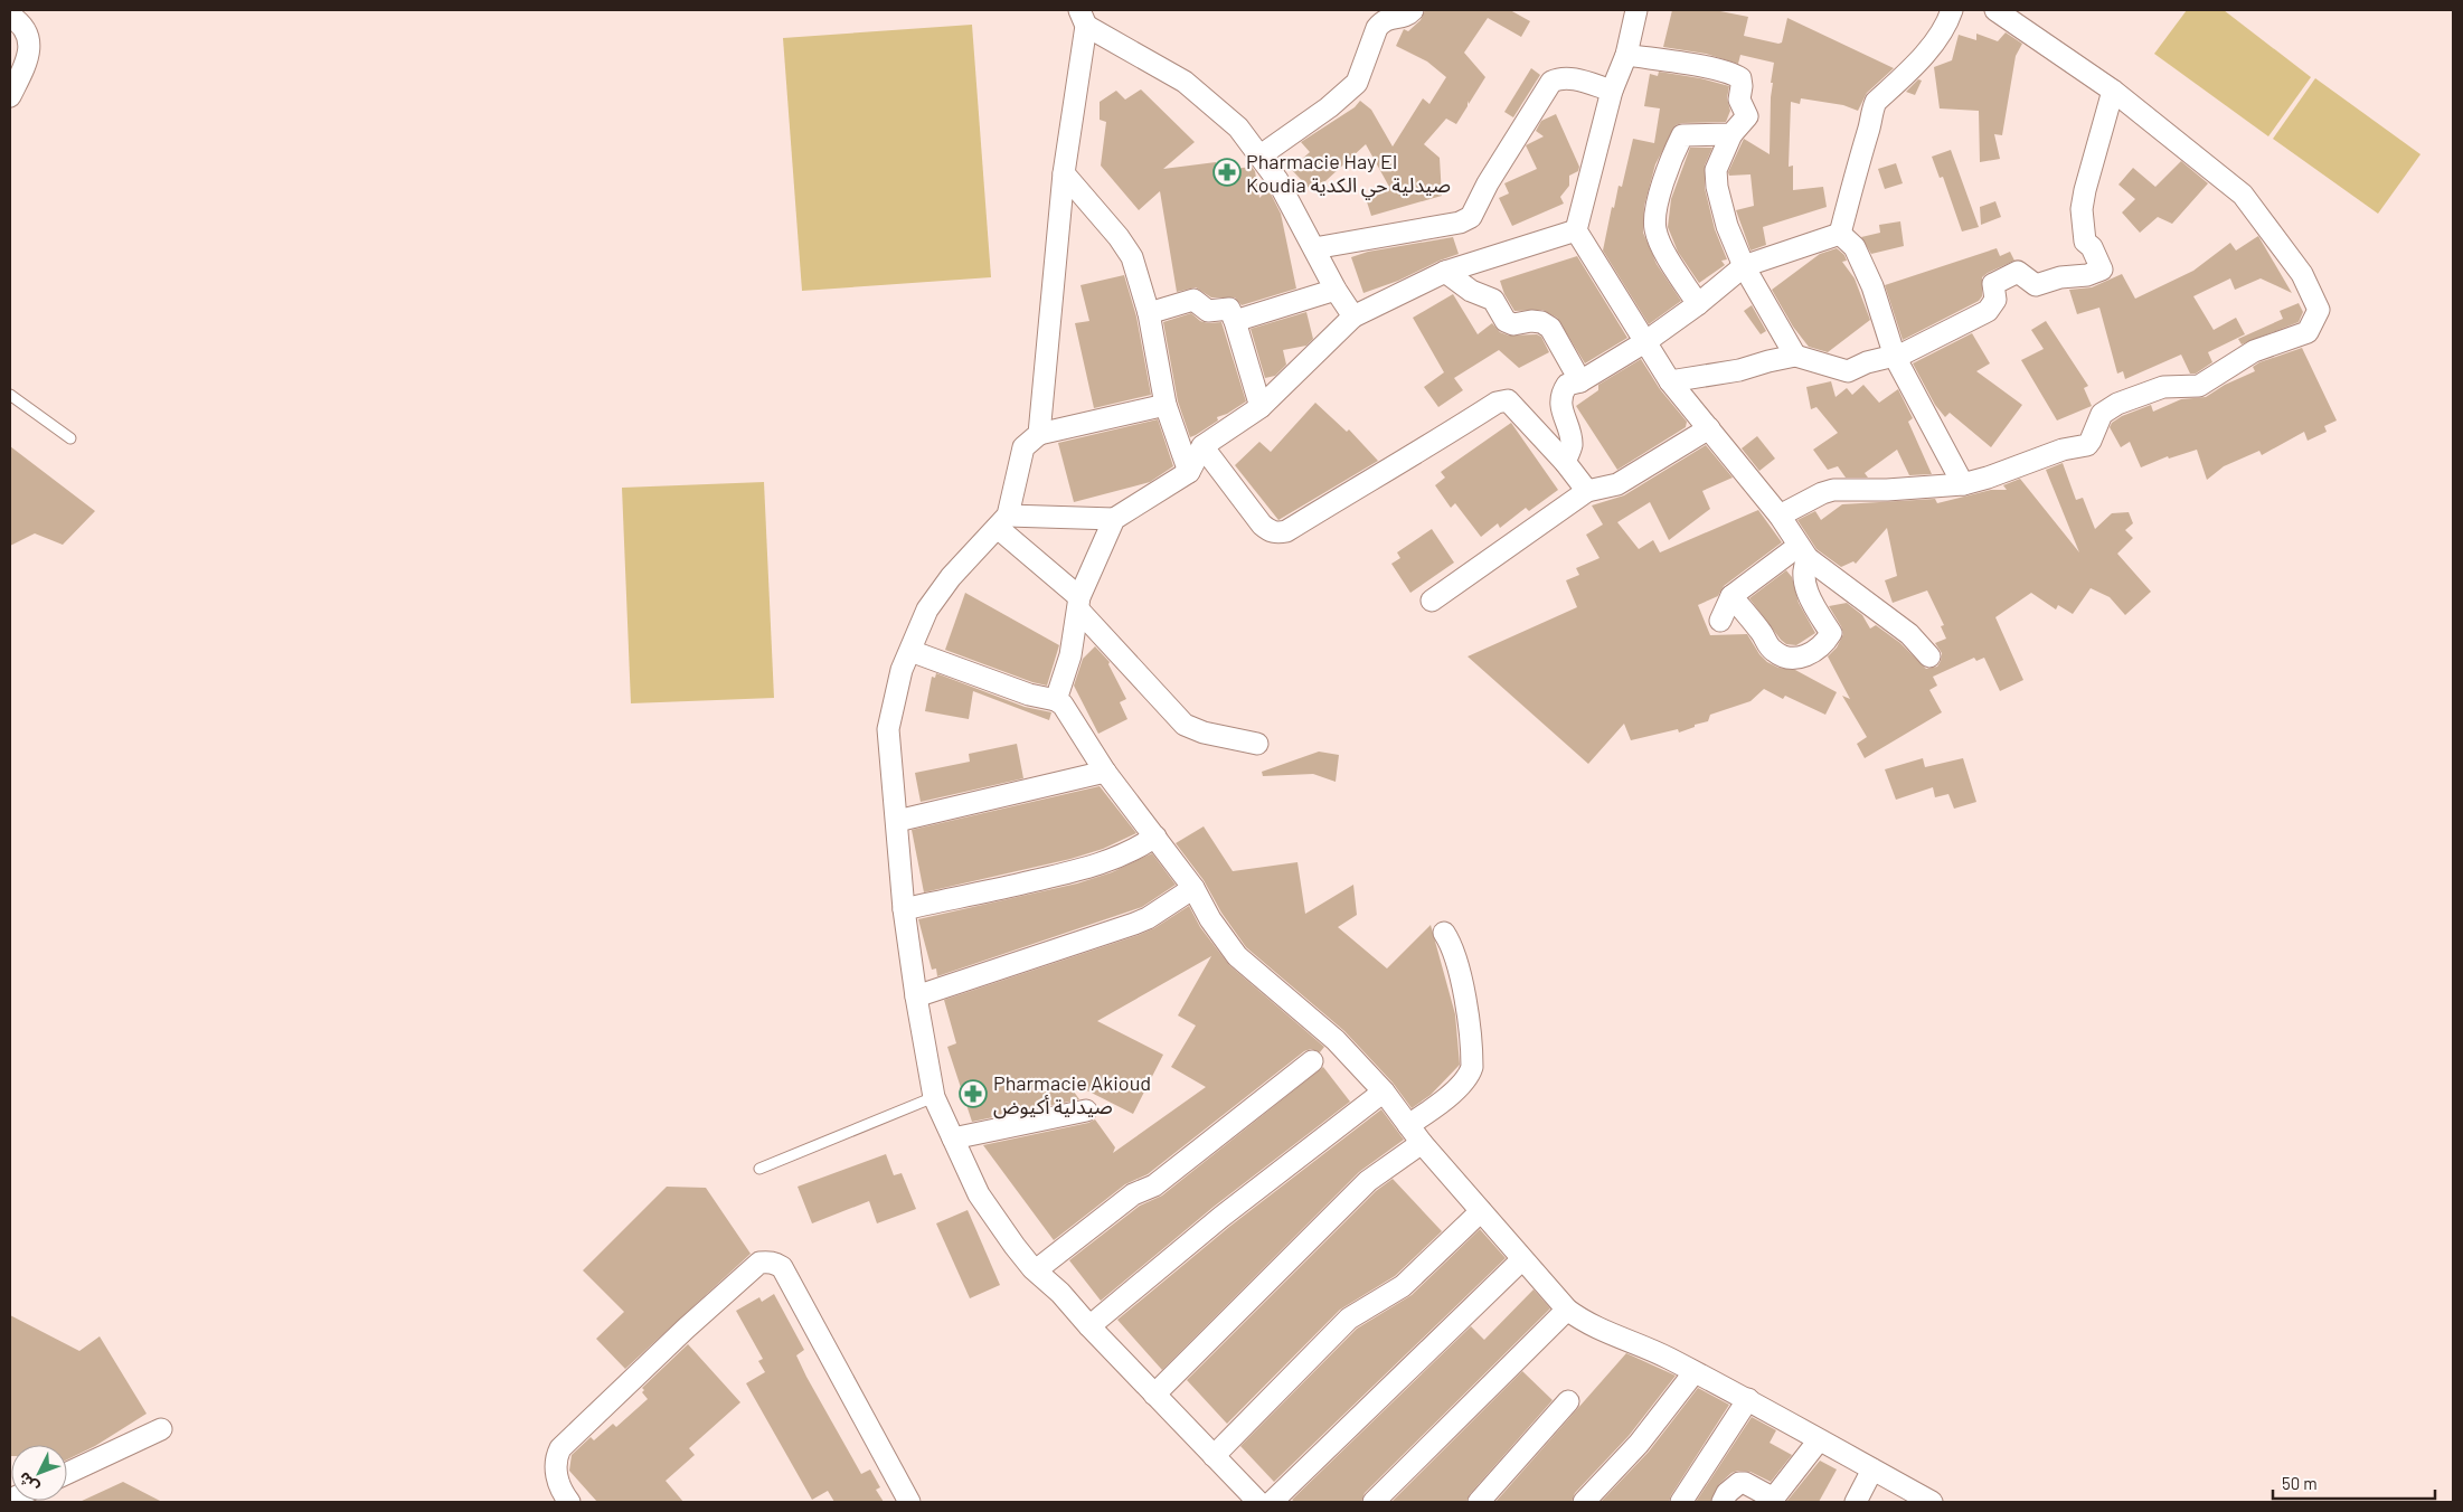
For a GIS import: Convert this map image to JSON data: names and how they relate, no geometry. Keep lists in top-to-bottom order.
{
  "places": {
    "pharmacy": ["Pharmacie Hay El Koudia صيدلية حي الكدية", "Pharmacie Akioud صيدلية أكيوض"]
  },
  "scale_bar": "50 m",
  "north": "bottom left"
}
